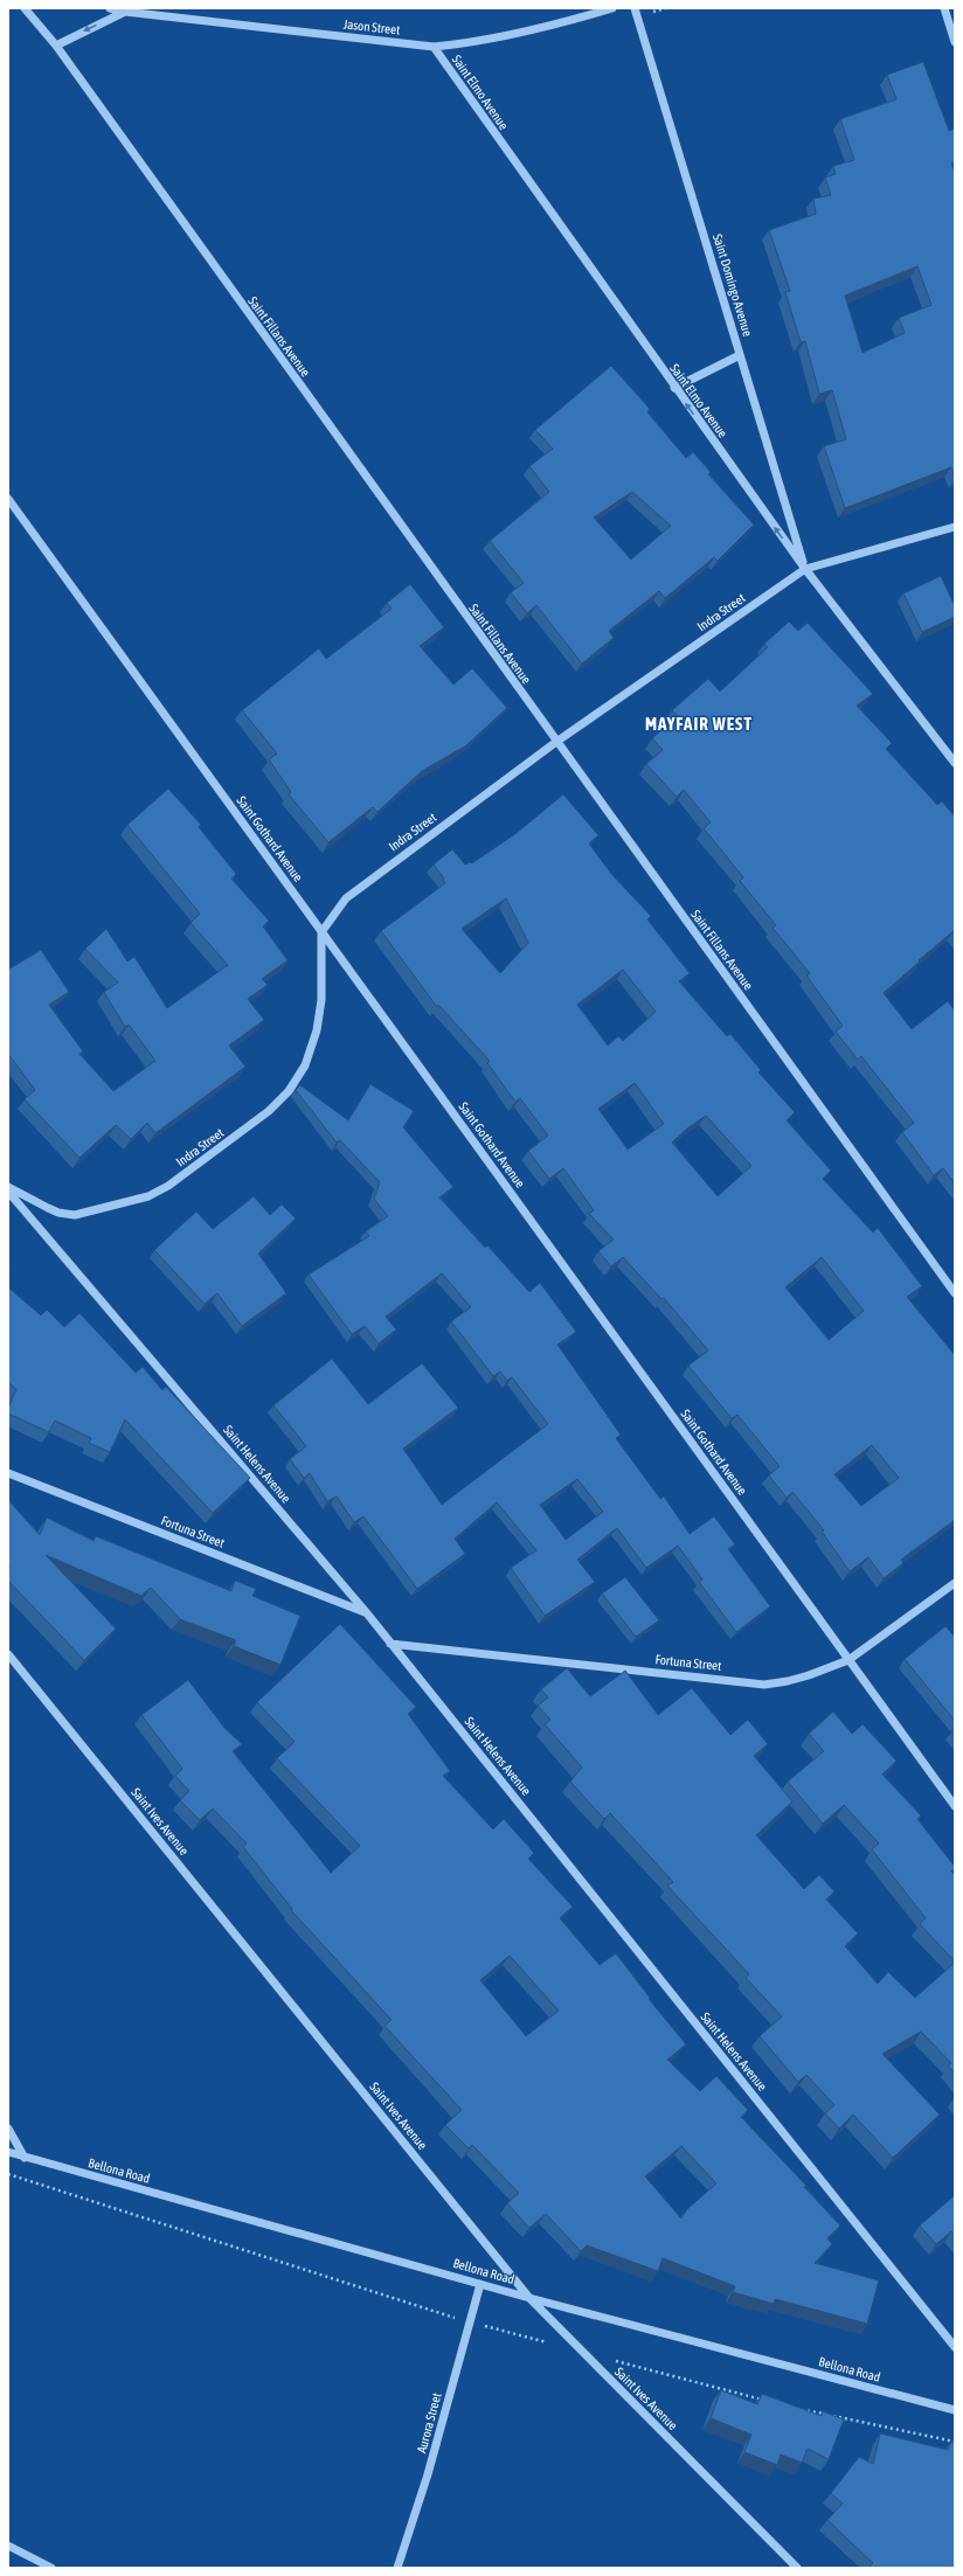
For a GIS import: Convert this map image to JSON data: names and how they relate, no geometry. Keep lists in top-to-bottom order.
{
  "streets": {
    "street": [
      "Jason Street",
      "Saint Elmo Avenue",
      "Saint Domingo Avenue",
      "Saint Fillans Avenue",
      "Indra Street",
      "Saint Gothard Avenue",
      "Saint Helens Avenue",
      "Fortuna Street",
      "Saint Ives Avenue",
      "Bellona Road",
      "Aurora Street"
    ]
  },
  "crossings": [
    ["Jason Street", "Saint Elmo Avenue"],
    ["Saint Elmo Avenue", "Saint Domingo Avenue"],
    ["Saint Elmo Avenue", "Indra Street"],
    ["Saint Domingo Avenue", "Indra Street"],
    ["Saint Fillans Avenue", "Indra Street"],
    ["Indra Street", "Saint Gothard Avenue"],
    ["Saint Gothard Avenue", "Fortuna Street"],
    ["Saint Helens Avenue", "Fortuna Street"],
    ["Saint Ives Avenue", "Bellona Road"],
    ["Bellona Road", "Aurora Street"]
  ],
  "districts": ["MAYFAIR WEST"]
}
